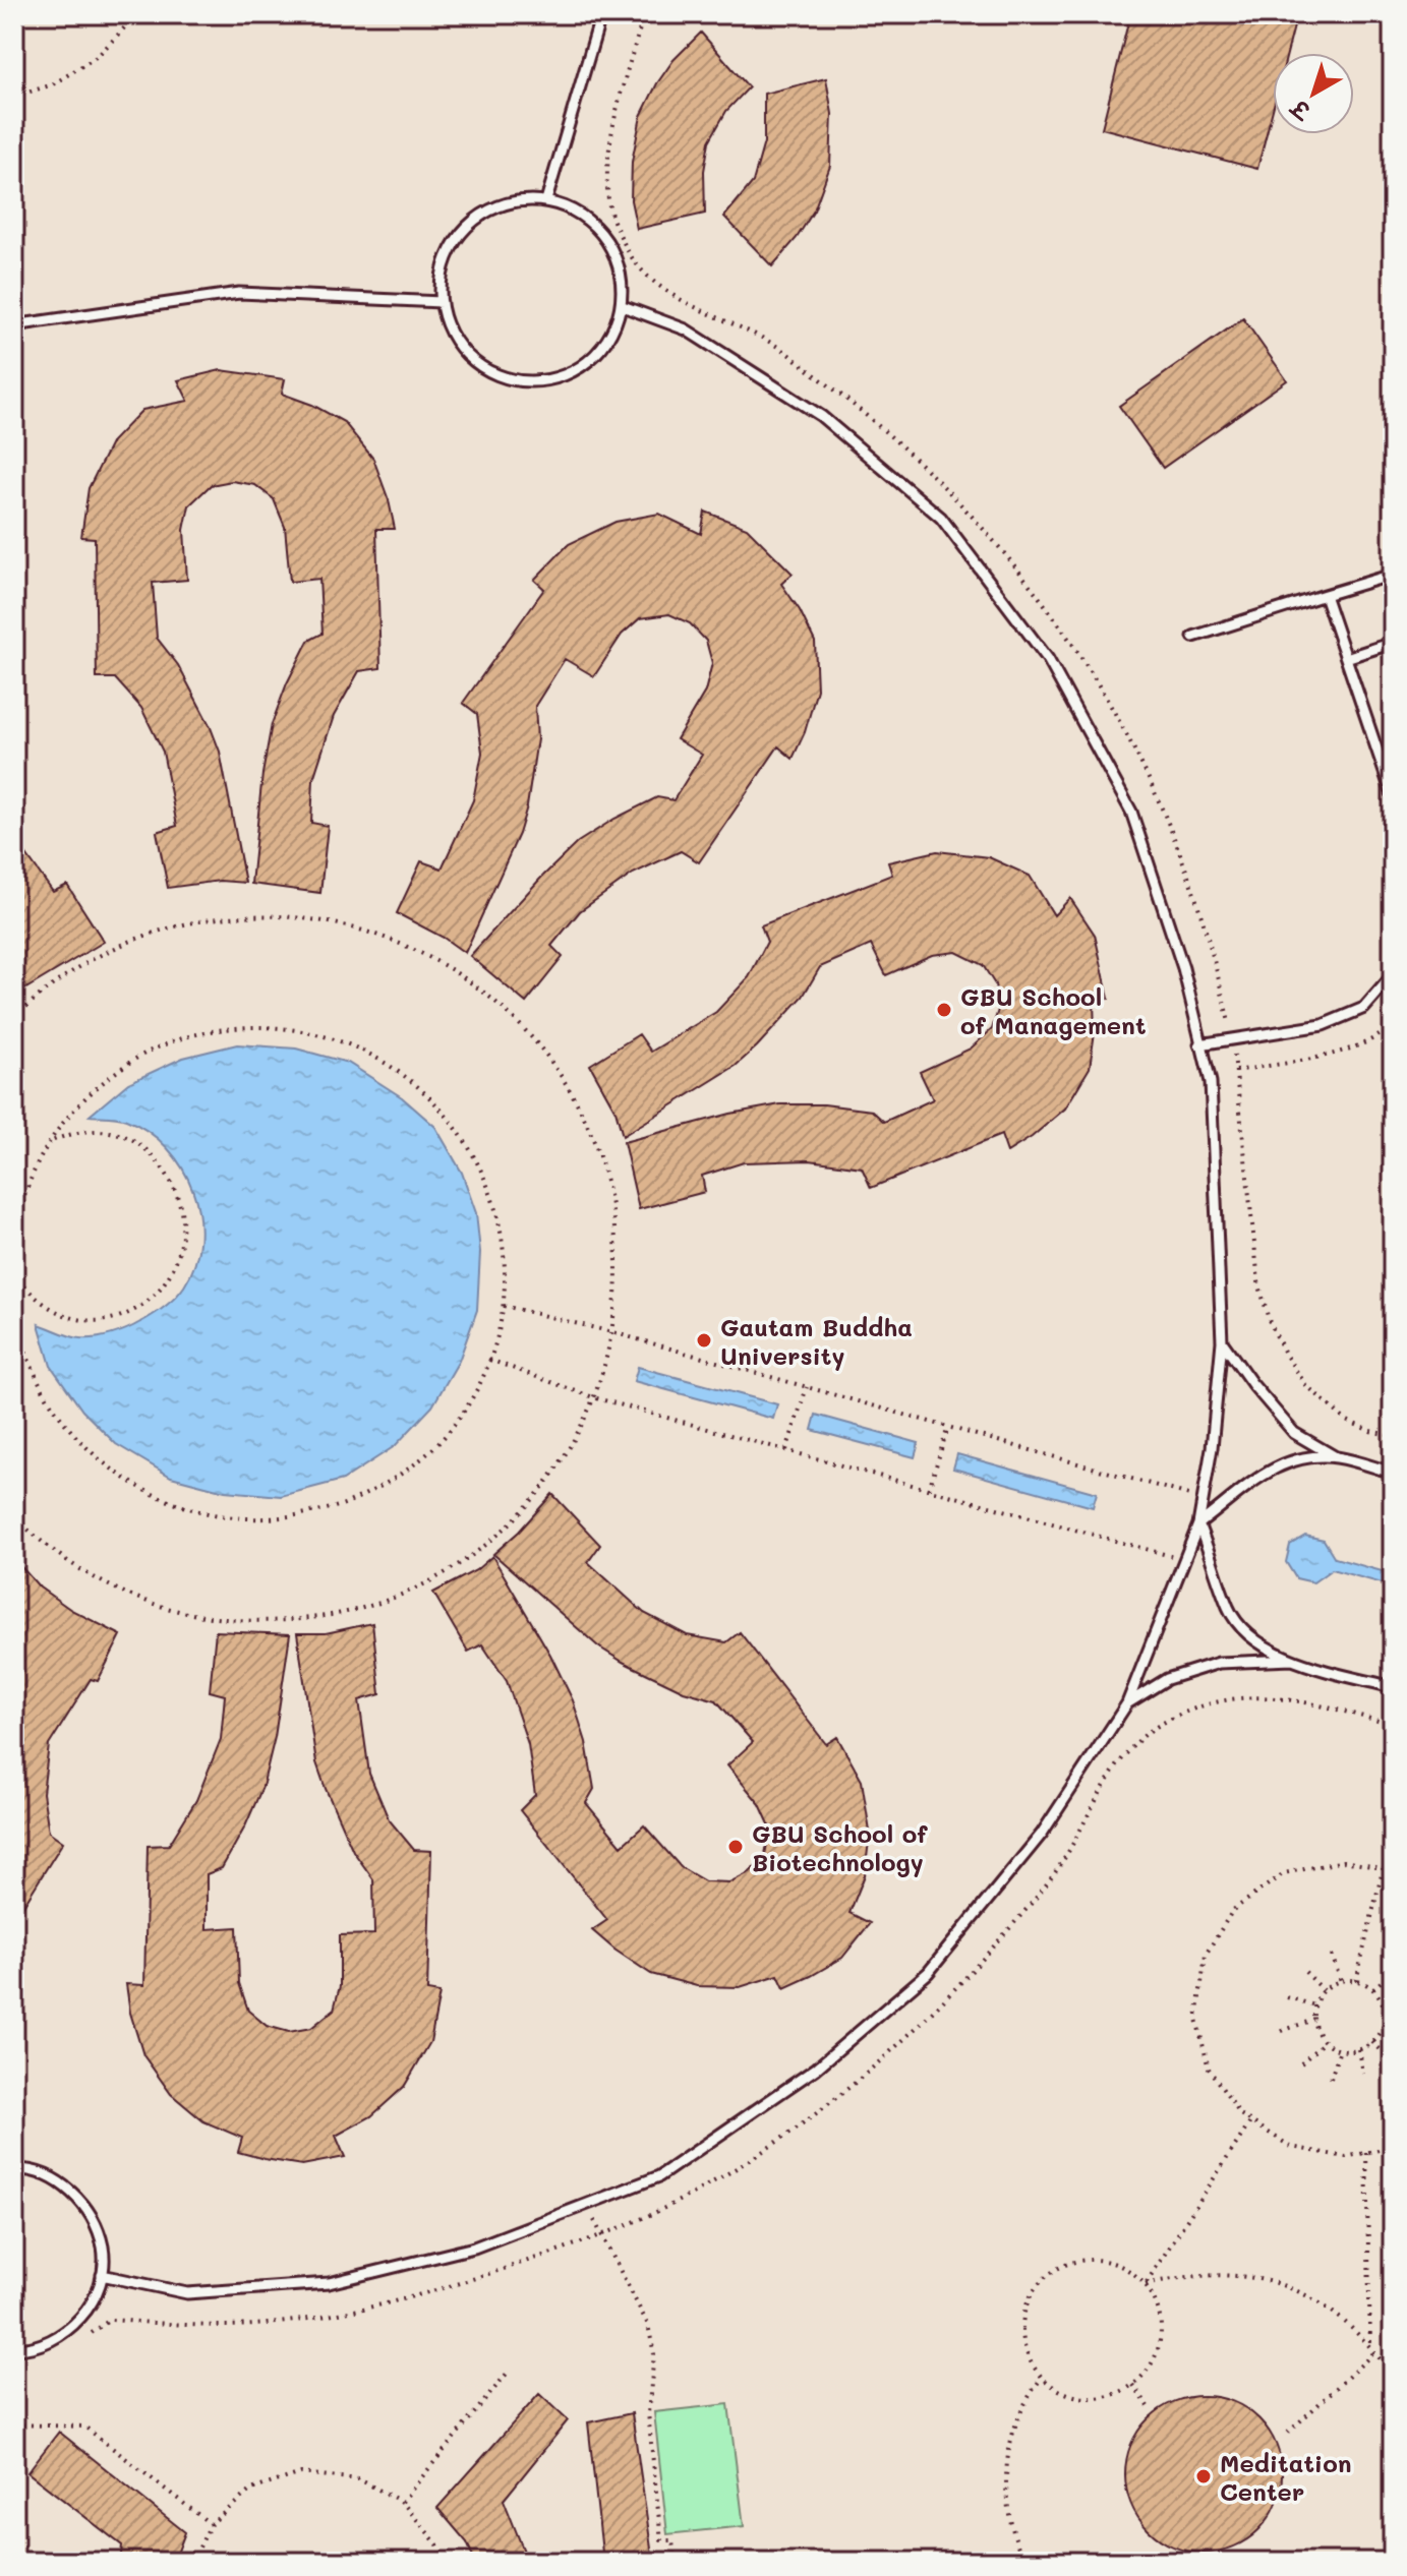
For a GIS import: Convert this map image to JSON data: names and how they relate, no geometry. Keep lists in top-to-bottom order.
{
  "places": [
    "GBU School of Management",
    "Gautam Buddha University",
    "GBU School of Biotechnology",
    "Meditation Center"
  ],
  "north": "bottom left"
}
